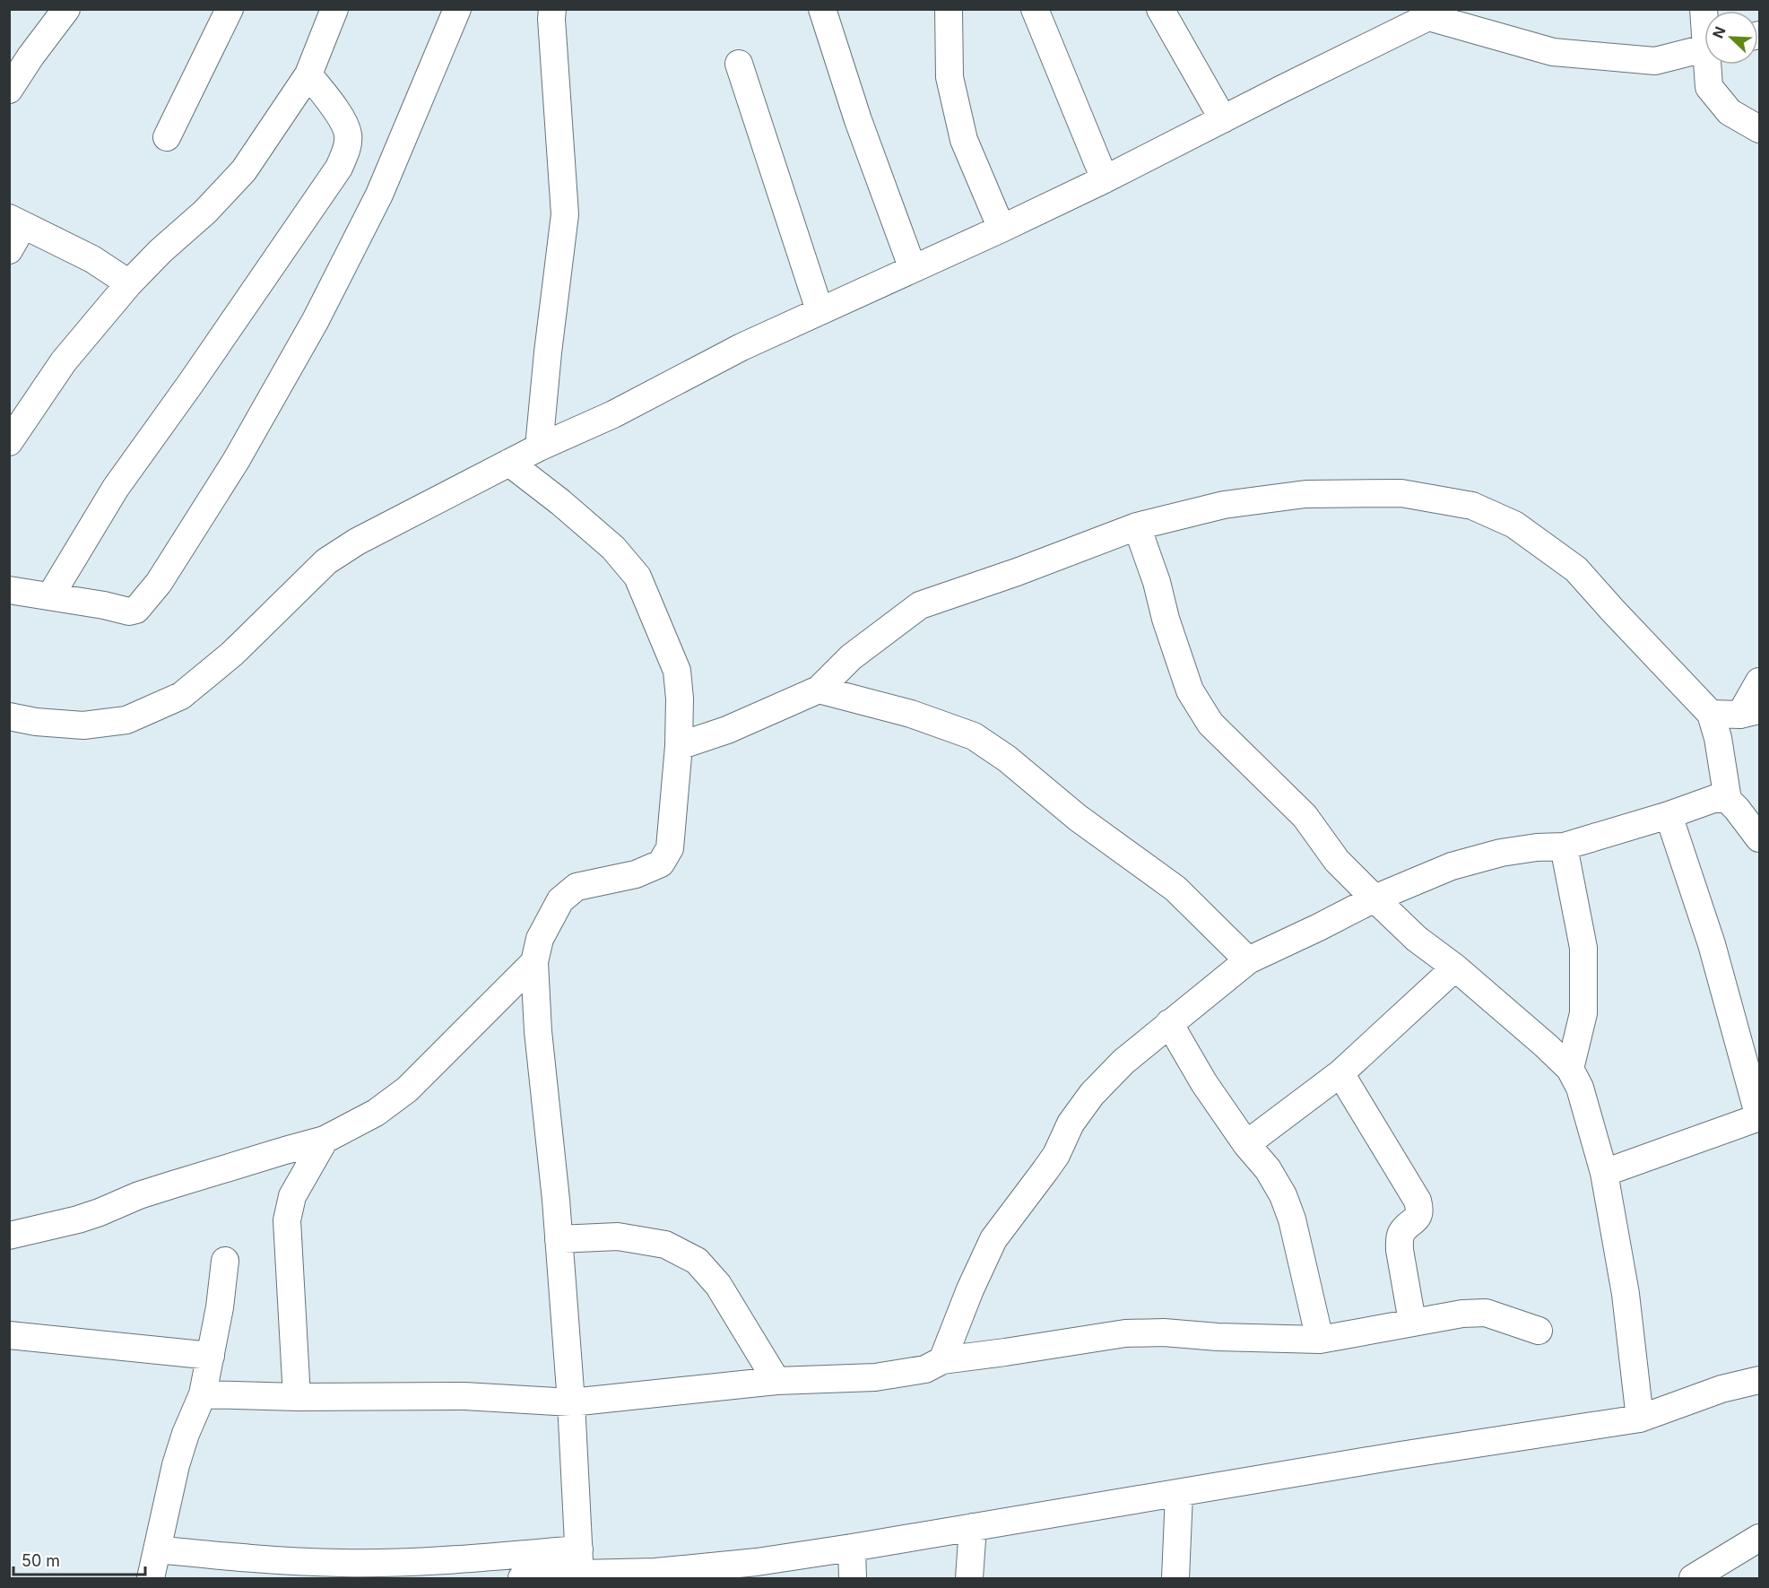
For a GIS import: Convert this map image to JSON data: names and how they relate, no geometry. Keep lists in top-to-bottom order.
{
  "scale_bar": "50 m",
  "north": "top left"
}
